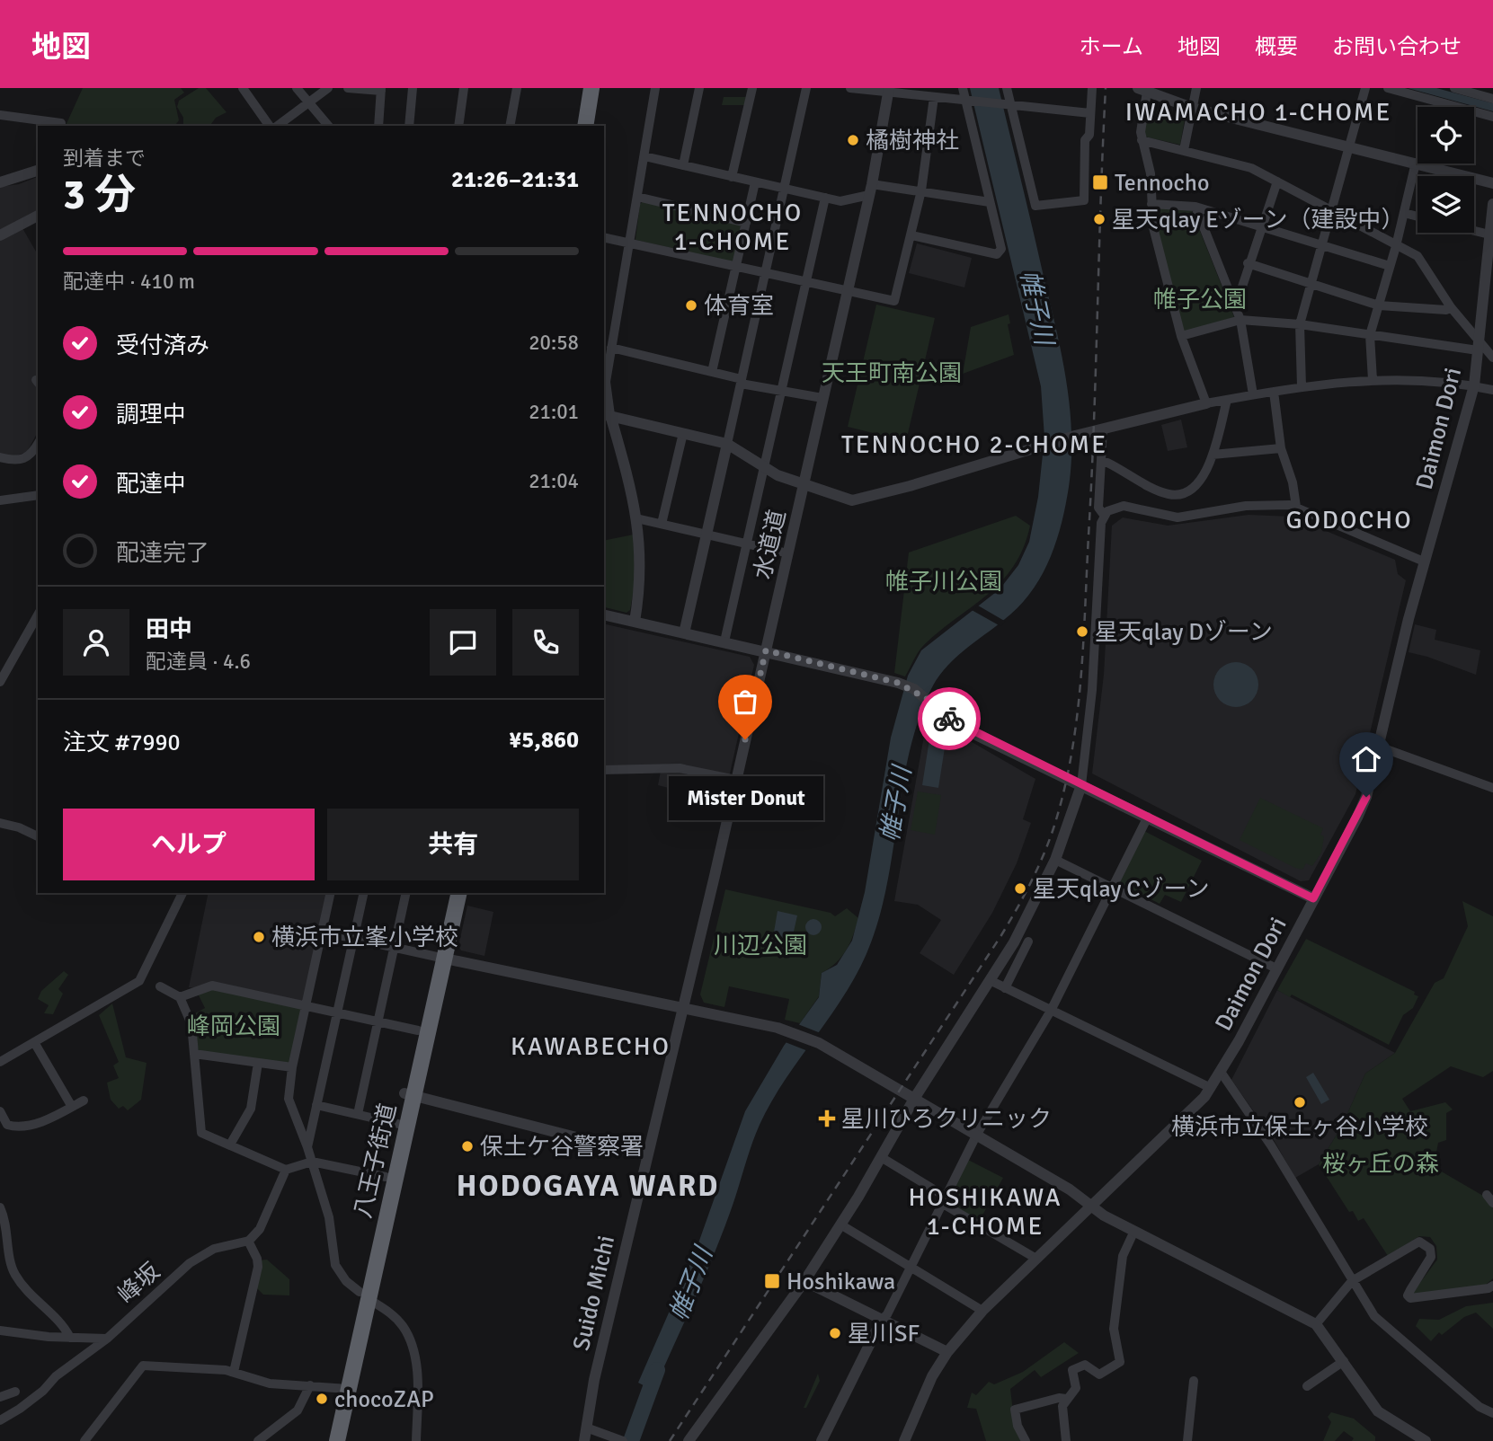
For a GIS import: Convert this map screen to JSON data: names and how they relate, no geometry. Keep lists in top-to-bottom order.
{
  "streets": {
    "highway": ["八王子街道"],
    "street": [
      "Daimon Dori",
      "水道道",
      "峰坂",
      "Suido Michi"
    ]
  },
  "crossings": [
    ["水道道", "Suido Michi"]
  ],
  "districts": [
    "IWAMACHO 1-CHOME",
    "TENNOCHO 1-CHOME",
    "TENNOCHO 2-CHOME",
    "GODOCHO",
    "KAWABECHO",
    "HODOGAYA WARD",
    "HOSHIKAWA 1-CHOME"
  ],
  "water": ["帷子川"],
  "parks": [
    "帷子公園",
    "天王町南公園",
    "帷子川公園",
    "川辺公園",
    "峰岡公園",
    "桜ヶ丘の森"
  ],
  "places": {
    "other": [
      "橘樹神社",
      "星天qlay Eゾーン（建設中）",
      "体育室",
      "星天qlay Dゾーン",
      "Mister Donut",
      "星天qlay Cゾーン",
      "横浜市立峯小学校",
      "横浜市立保土ヶ谷小学校",
      "保土ケ谷警察署",
      "星川SF",
      "chocoZAP"
    ],
    "transit": ["Tennocho", "Hoshikawa"],
    "health": ["星川ひろクリニック"]
  },
  "page": {
    "header": "地図",
    "nav": [
      "ホーム",
      "地図",
      "概要",
      "お問い合わせ"
    ],
    "heading": ["3 分", "到着まで", "21:26–21:31"],
    "panel": [
      "田中",
      "配達員 · 4.6",
      "注文 #7990",
      "¥5,860"
    ],
    "bar": "配達中 · 410 m",
    "list": [
      ["受付済み", "20:58"],
      ["調理中", "21:01"],
      ["配達中", "21:04"],
      "配達完了"
    ],
    "bubble": "Mister Donut",
    "buttons": ["ヘルプ", "共有"]
  }
}
